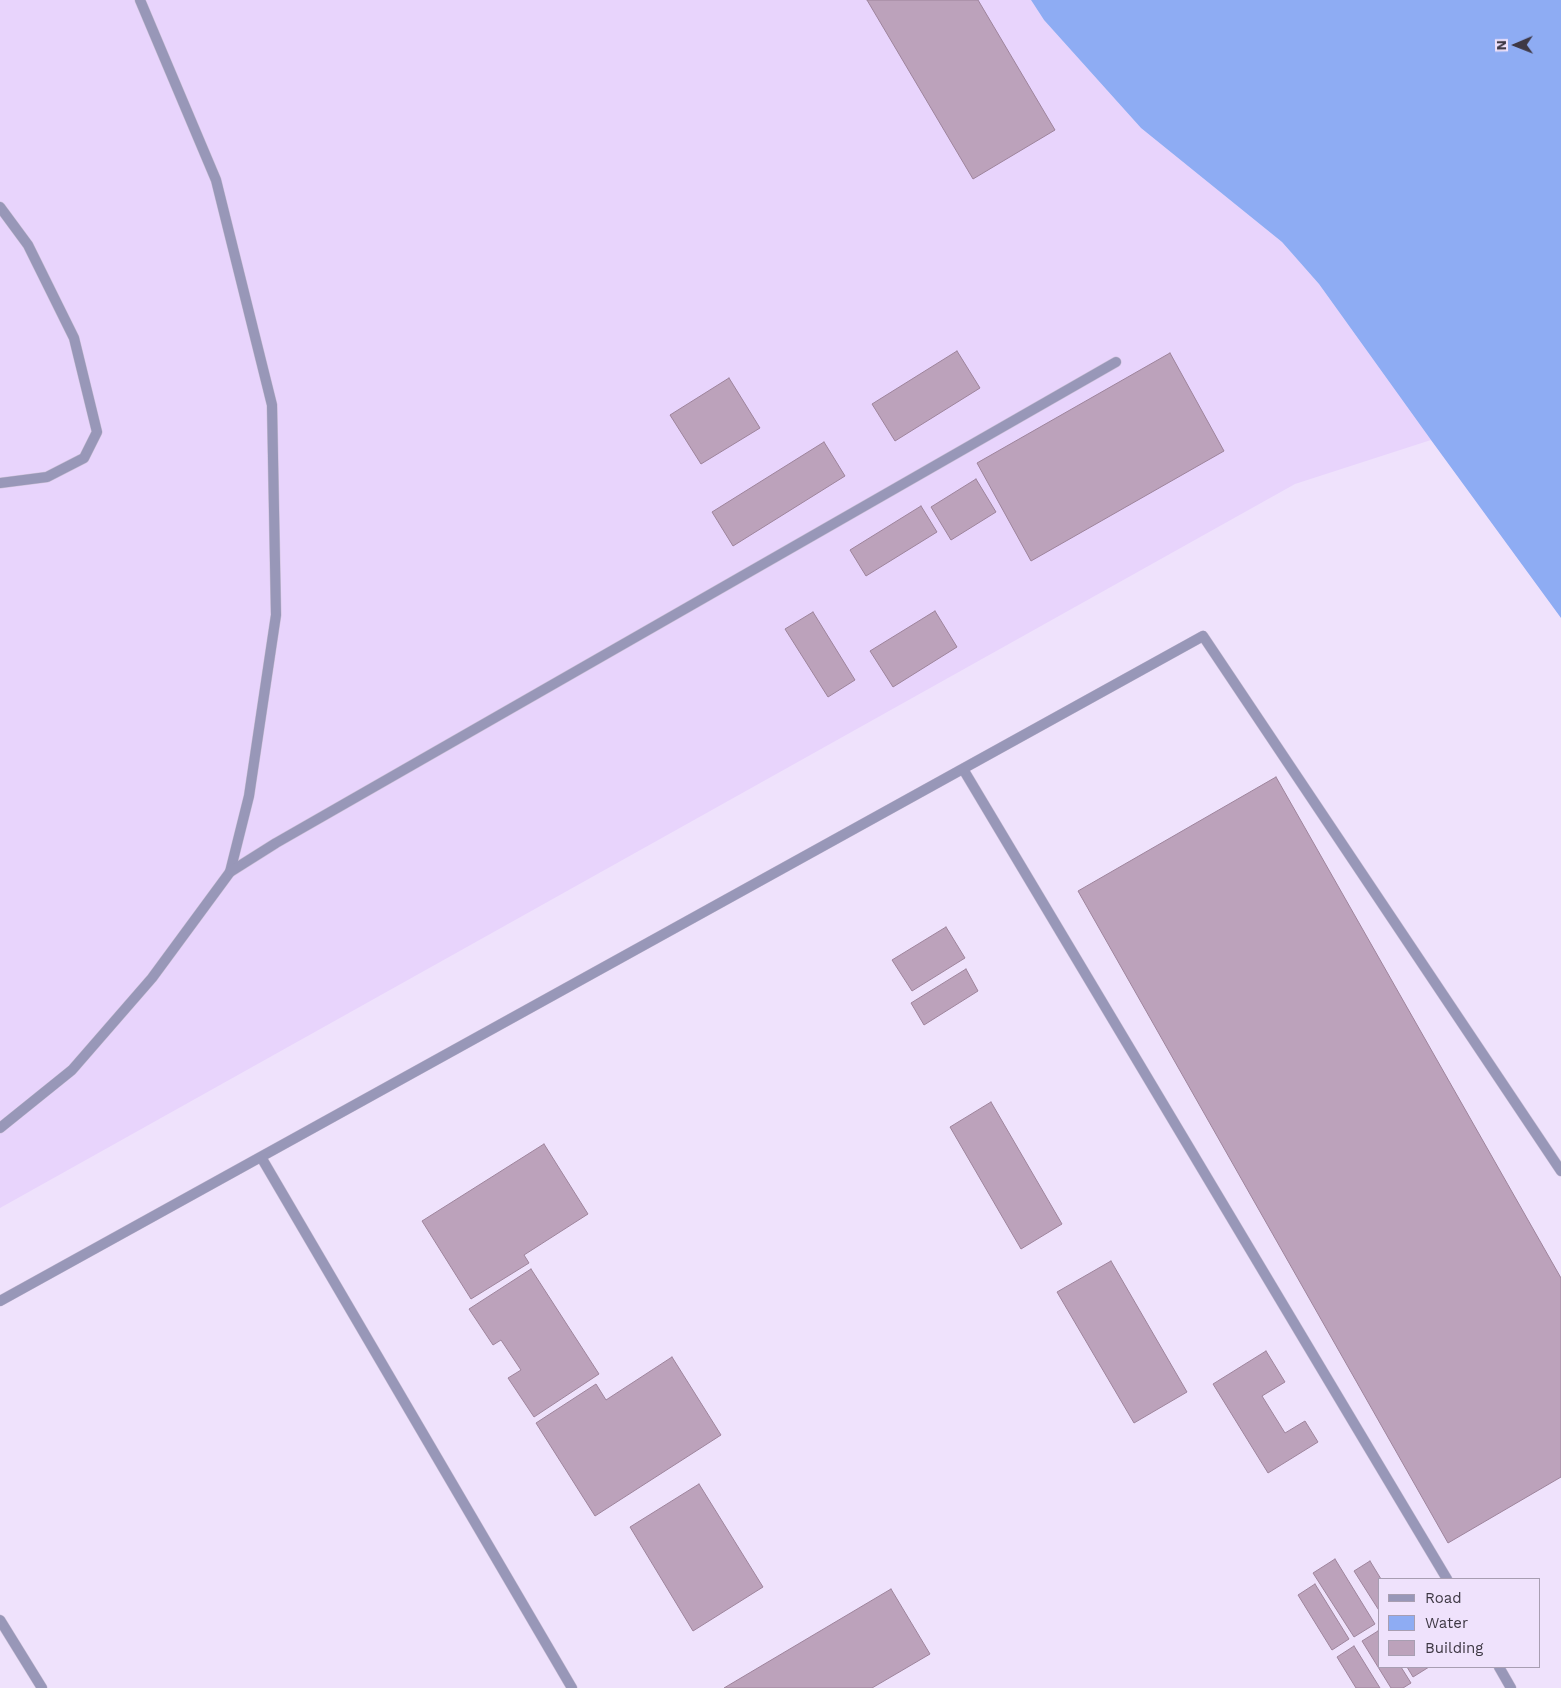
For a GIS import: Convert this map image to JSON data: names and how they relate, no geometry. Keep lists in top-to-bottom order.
{
  "legend": ["Road", "Water", "Building"],
  "north": "left"
}
